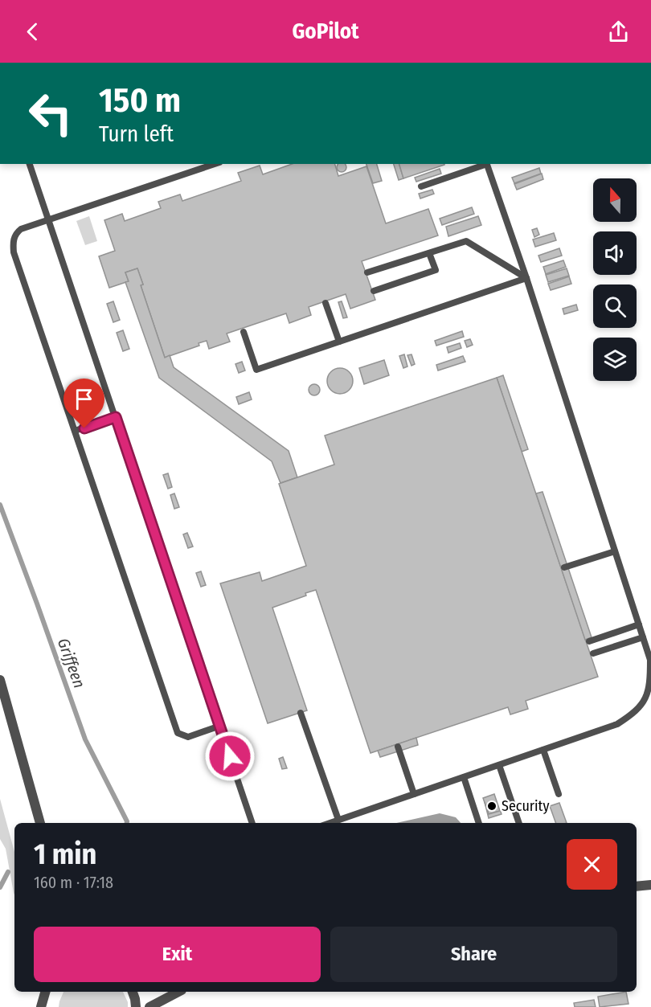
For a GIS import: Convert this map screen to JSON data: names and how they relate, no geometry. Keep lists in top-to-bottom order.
{
  "water": ["Griffeen"],
  "places": ["Security"],
  "north": "top",
  "page": {
    "header": "GoPilot",
    "turn": ["150 m", "Turn left"],
    "heading": ["1 min", "160 m · 17:18"],
    "buttons": ["Exit", "Share"]
  }
}
